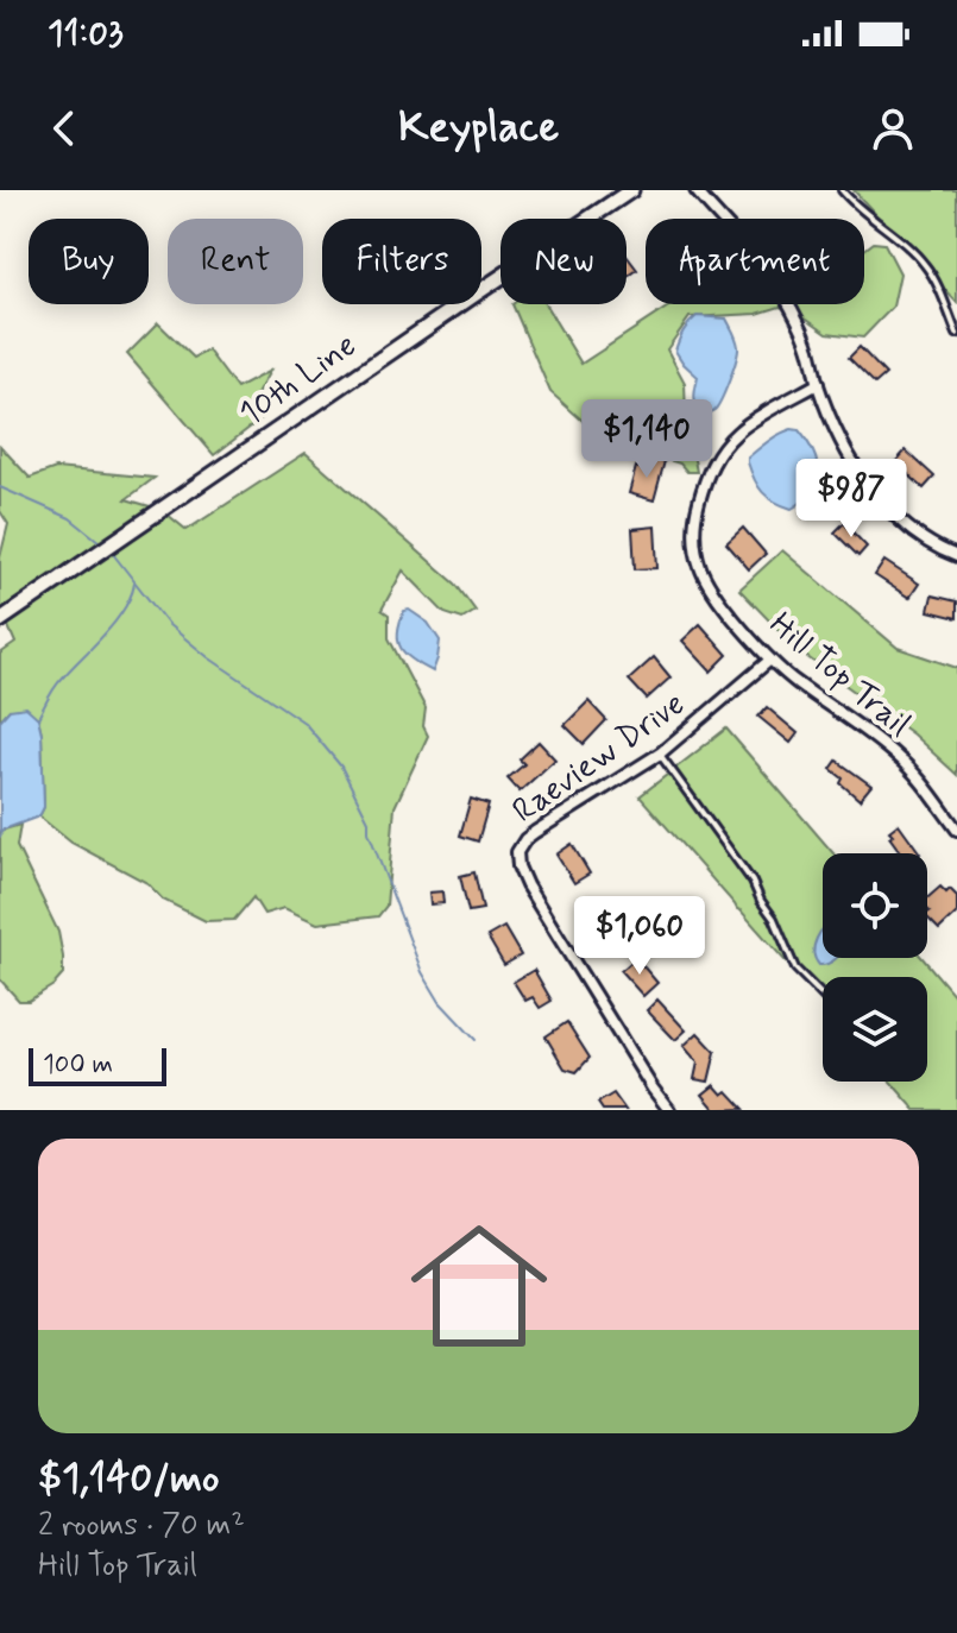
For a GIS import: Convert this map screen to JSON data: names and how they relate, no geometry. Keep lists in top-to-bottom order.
{
  "streets": {
    "main road": ["10th Line"],
    "street": ["Hill Top Trail", "Raeview Drive"]
  },
  "crossings": [
    ["Hill Top Trail", "Raeview Drive"]
  ],
  "scale_bar": "100 m",
  "page": {
    "status": "11:03",
    "header": "Keyplace",
    "chip": [
      "Buy",
      "Rent",
      "Filters",
      "New",
      "Apartment"
    ],
    "price": ["$1,140", "$987", "$1,060"],
    "scale": "100 m",
    "list": [
      {
        "name": "$1,140/mo",
        "note": "2 rooms · 70 m² · Hill Top Trail"
      }
    ]
  }
}
